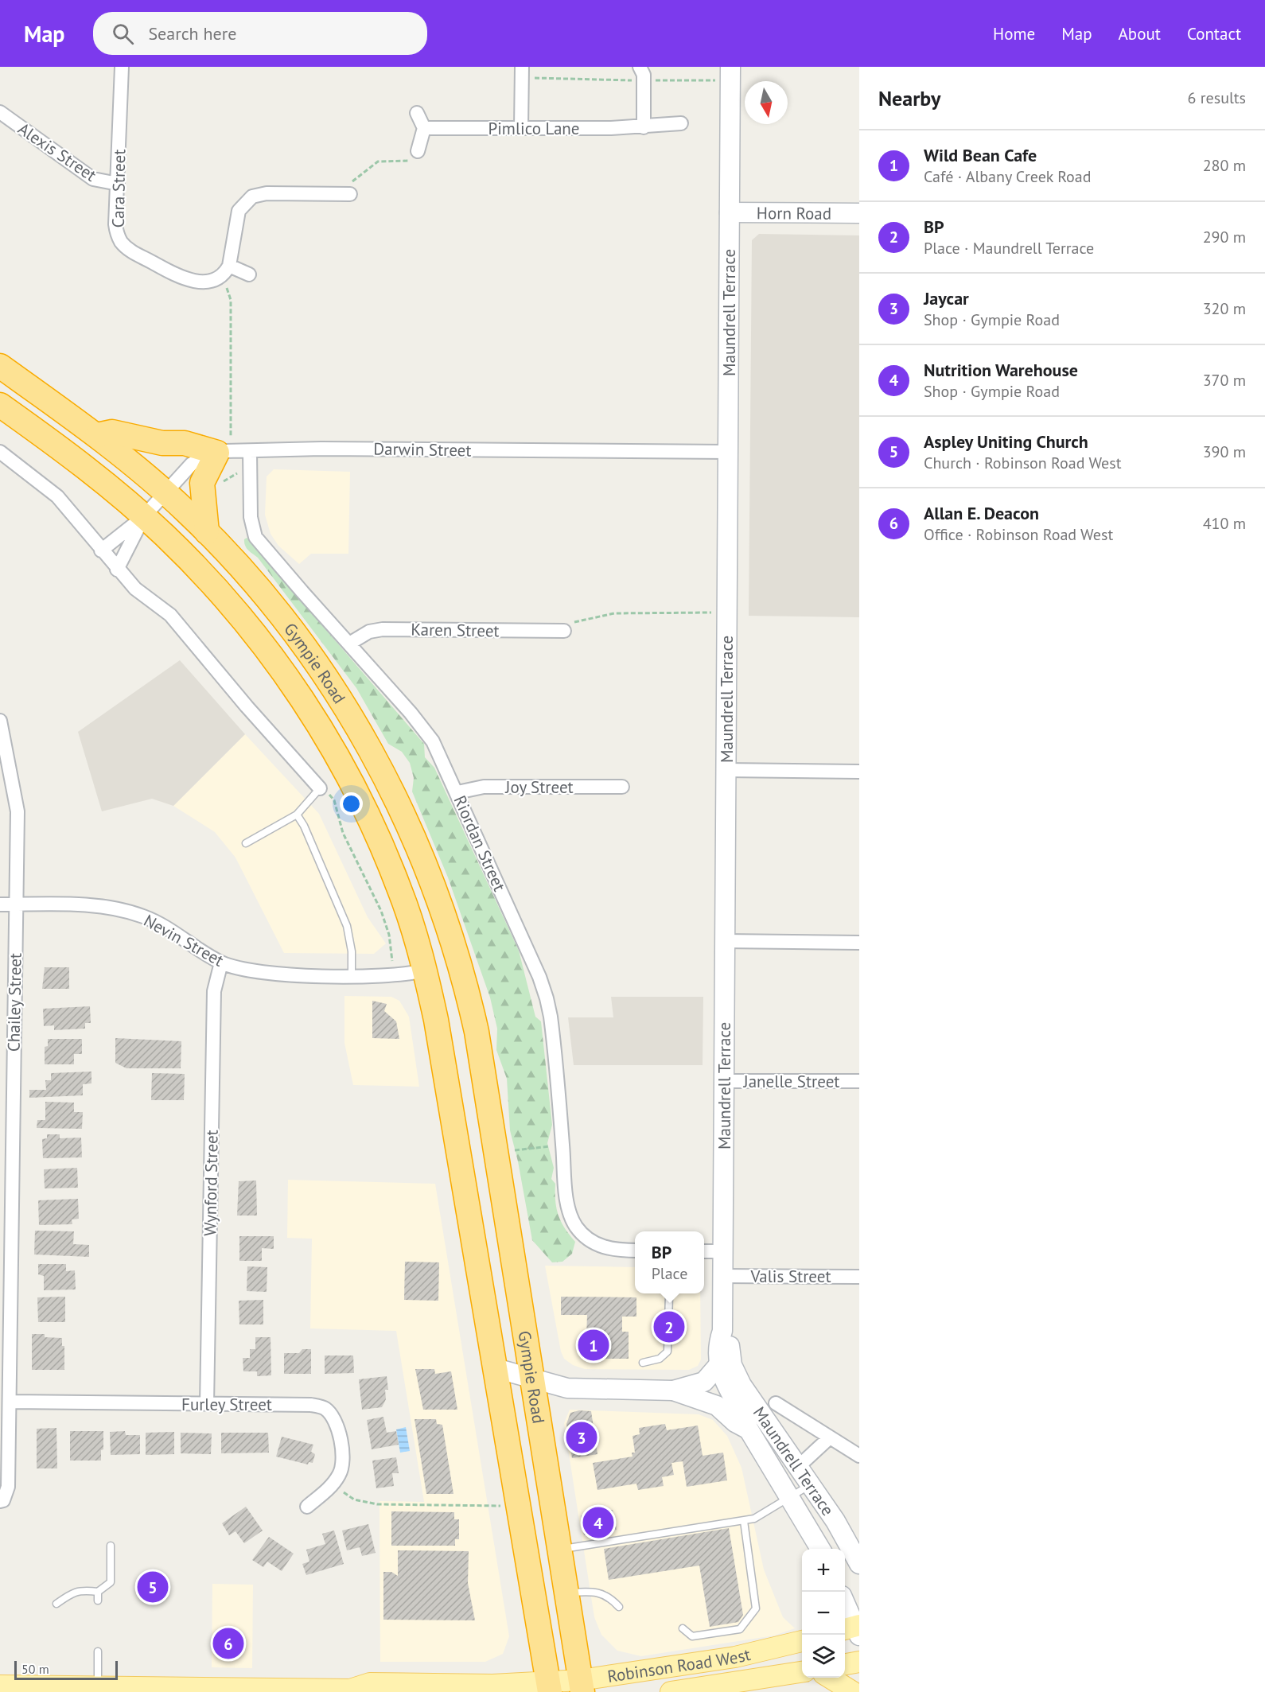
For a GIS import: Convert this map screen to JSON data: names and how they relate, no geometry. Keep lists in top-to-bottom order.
{
  "streets": {
    "highway": ["Gympie Road"],
    "main road": ["Horn Road", "Maundrell Terrace", "Robinson Road West"],
    "street": [
      "Pimlico Lane",
      "Alexis Street",
      "Cara Street",
      "Darwin Street",
      "Karen Street",
      "Joy Street",
      "Riordan Street",
      "Nevin Street",
      "Chailey Street",
      "Janelle Street",
      "Wynford Street",
      "Valis Street",
      "Furley Street"
    ]
  },
  "crossings": [
    ["Alexis Street", "Cara Street"],
    ["Horn Road", "Maundrell Terrace"],
    ["Maundrell Terrace", "Darwin Street"],
    ["Maundrell Terrace", "Janelle Street"],
    ["Maundrell Terrace", "Valis Street"],
    ["Darwin Street", "Gympie Road"],
    ["Darwin Street", "Riordan Street"],
    ["Karen Street", "Riordan Street"],
    ["Gympie Road", "Nevin Street"],
    ["Gympie Road", "Robinson Road West"],
    ["Joy Street", "Riordan Street"],
    ["Nevin Street", "Chailey Street"],
    ["Nevin Street", "Wynford Street"],
    ["Chailey Street", "Furley Street"],
    ["Wynford Street", "Furley Street"]
  ],
  "scale_bar": "50 m",
  "north": "bottom",
  "page": {
    "header": "Map",
    "search": "Search here",
    "nav": [
      "Home",
      "Map",
      "About",
      "Contact"
    ],
    "heading": ["Nearby", "6 results"],
    "list": [
      {
        "mark": "1",
        "name": "Wild Bean Cafe",
        "note": "Café · Albany Creek Road",
        "value": "280 m"
      },
      {
        "mark": "2",
        "name": "BP",
        "note": "Place · Maundrell Terrace",
        "value": "290 m"
      },
      {
        "mark": "3",
        "name": "Jaycar",
        "note": "Shop · Gympie Road",
        "value": "320 m"
      },
      {
        "mark": "4",
        "name": "Nutrition Warehouse",
        "note": "Shop · Gympie Road",
        "value": "370 m"
      },
      {
        "mark": "5",
        "name": "Aspley Uniting Church",
        "note": "Church · Robinson Road West",
        "value": "390 m"
      },
      {
        "mark": "6",
        "name": "Allan E. Deacon",
        "note": "Office · Robinson Road West",
        "value": "410 m"
      }
    ],
    "popup": ["BP", "Place"],
    "pins": [
      "2",
      "1",
      "3",
      "4",
      "5",
      "6"
    ],
    "map_buttons": ["+", "−"],
    "scale": "50 m"
  }
}
